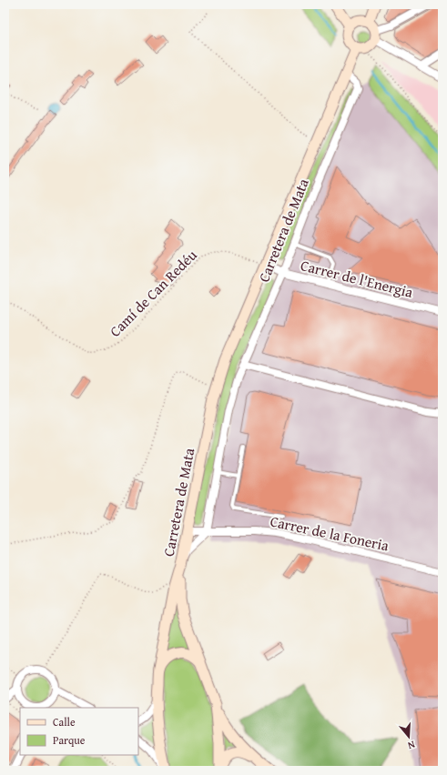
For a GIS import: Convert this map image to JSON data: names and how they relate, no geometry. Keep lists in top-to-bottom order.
{
  "streets": {
    "street": ["Carretera de Mata", "Carrer de l'Energia", "Carrer de la Foneria"],
    "path": ["Camí de Can Redéu"]
  },
  "crossings": [
    ["Carretera de Mata", "Carrer de l'Energia"],
    ["Carretera de Mata", "Camí de Can Redéu"],
    ["Carretera de Mata", "Carrer de la Foneria"],
    ["Carrer de l'Energia", "Camí de Can Redéu"]
  ],
  "legend": ["Calle", "Parque"],
  "north": "bottom"
}
